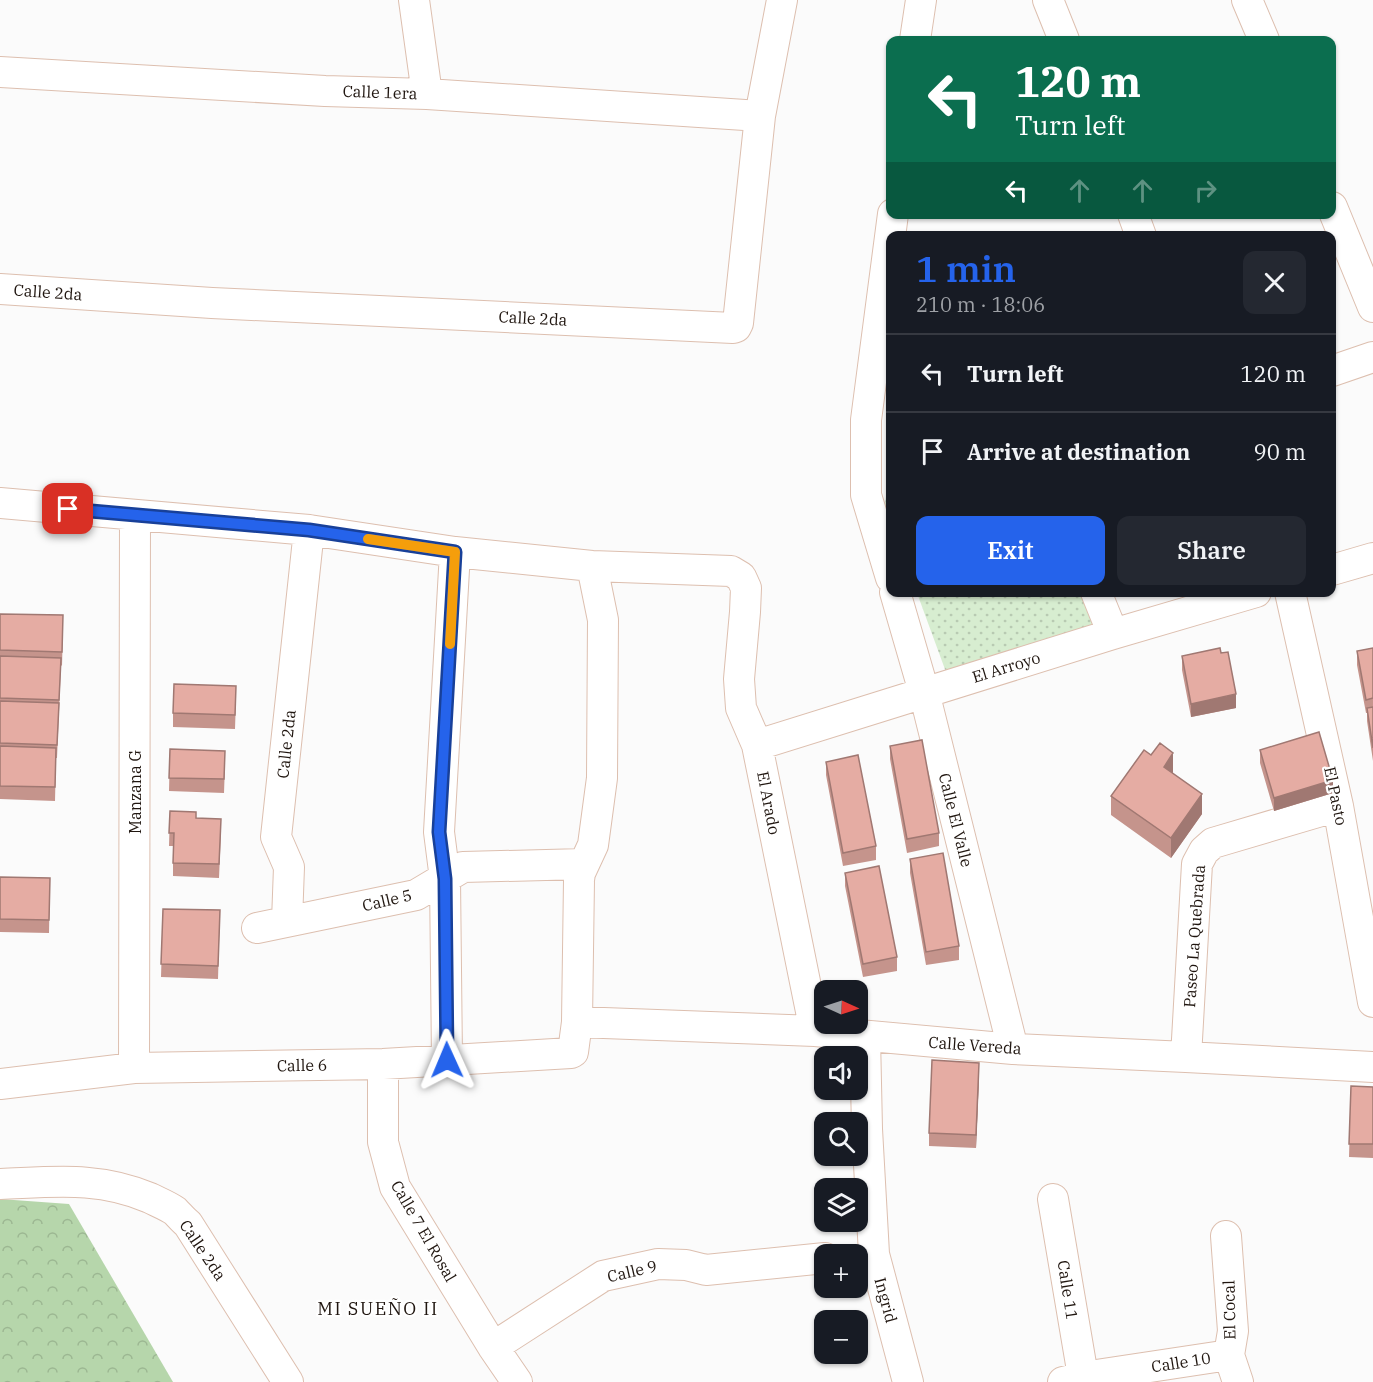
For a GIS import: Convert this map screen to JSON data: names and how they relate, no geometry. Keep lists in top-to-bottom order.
{
  "streets": {
    "street": [
      "Calle 1era",
      "Calle 2da",
      "El Arroyo",
      "Manzana G",
      "El Pasto",
      "El Arado",
      "Calle El Valle",
      "Calle 5",
      "Paseo La Quebrada",
      "Calle Vereda",
      "Calle 6",
      "Calle 7 El Rosal",
      "Calle 9",
      "Calle 11",
      "Ingrid",
      "El Cocal",
      "Calle 10"
    ]
  },
  "crossings": [
    ["Calle 1era", "Calle 2da"],
    ["Calle 2da", "Calle 5"],
    ["El Arroyo", "El Arado"],
    ["El Arroyo", "Calle El Valle"],
    ["Manzana G", "Calle 6"],
    ["El Pasto", "Paseo La Quebrada"],
    ["El Arado", "Calle Vereda"],
    ["Calle El Valle", "Calle Vereda"],
    ["Paseo La Quebrada", "Calle Vereda"],
    ["Calle Vereda", "Calle 6"],
    ["Calle Vereda", "Ingrid"],
    ["Calle 6", "Calle 7 El Rosal"],
    ["Calle 7 El Rosal", "Calle 9"],
    ["Calle 11", "Calle 10"],
    ["El Cocal", "Calle 10"]
  ],
  "districts": ["MI SUEÑO II"],
  "north": "right",
  "page": {
    "turn": ["120 m", "Turn left"],
    "heading": ["1 min", "210 m · 18:06"],
    "list": [
      {
        "name": "Turn left",
        "value": "120 m"
      },
      {
        "name": "Arrive at destination",
        "value": "90 m"
      }
    ],
    "buttons": ["Exit", "Share"],
    "map_buttons": ["+", "−"]
  }
}
